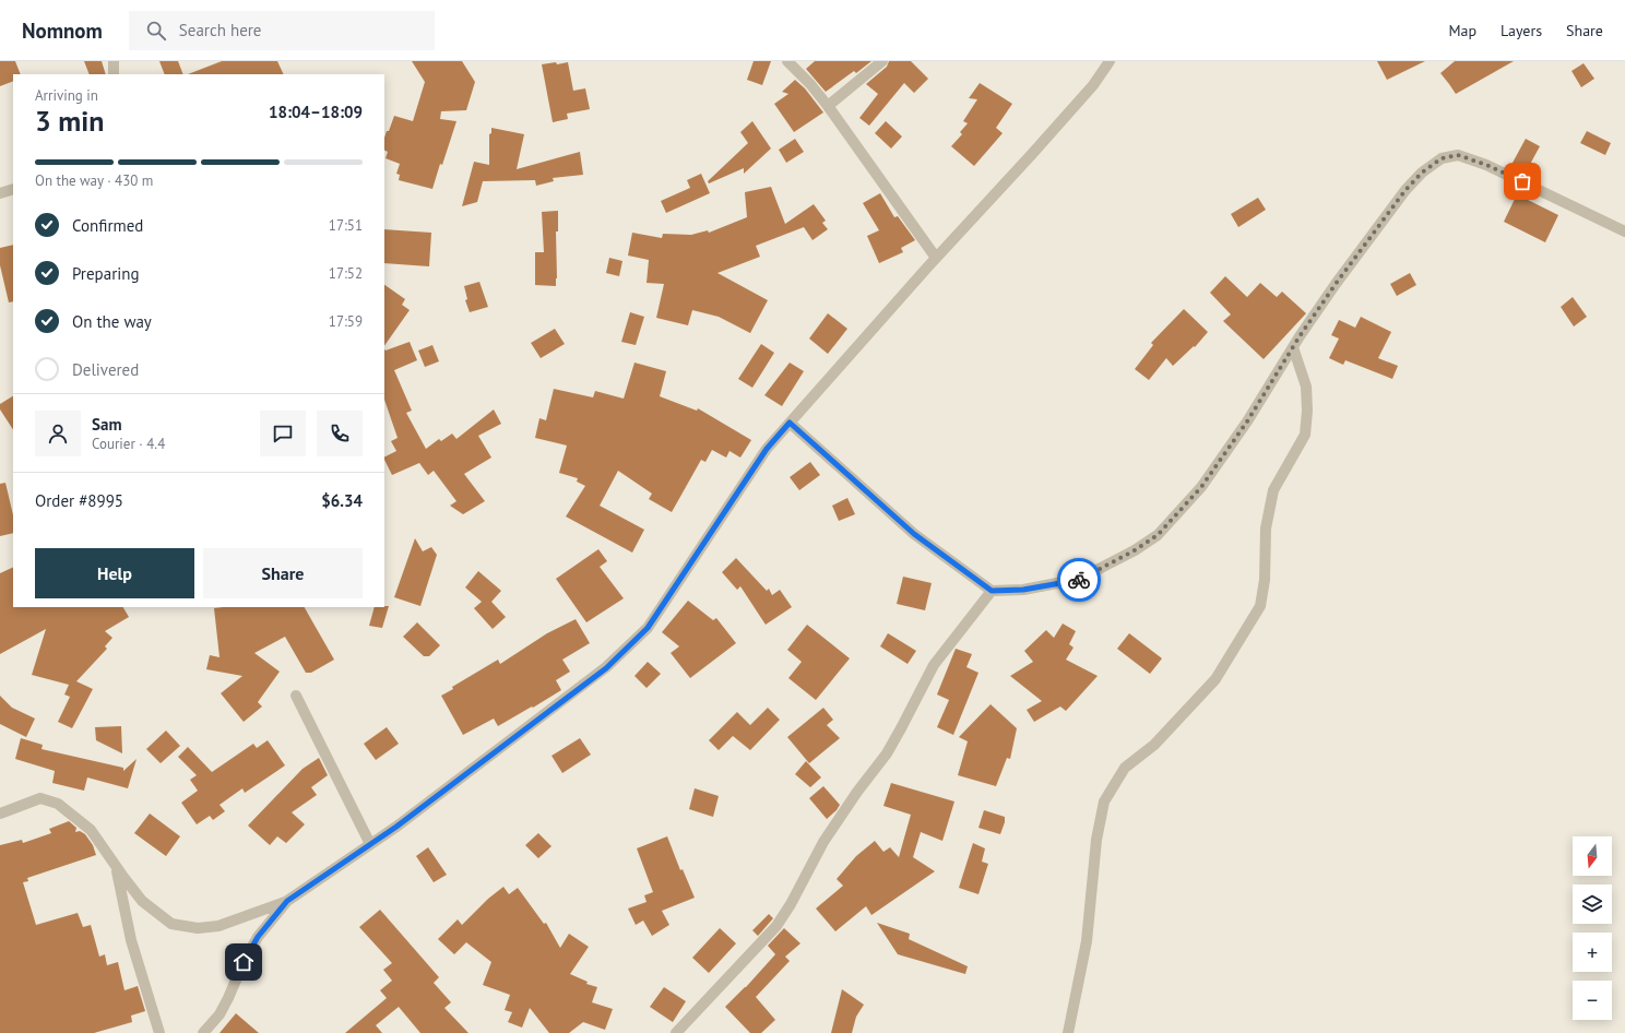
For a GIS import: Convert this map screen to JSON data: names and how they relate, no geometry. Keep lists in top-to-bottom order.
{
  "north": "bottom",
  "page": {
    "header": "Nomnom",
    "search": "Search here",
    "nav": ["Map", "Layers", "Share"],
    "heading": ["3 min", "Arriving in", "18:04–18:09"],
    "panel": [
      "Sam",
      "Courier · 4.4",
      "Order #8995",
      "$6.34"
    ],
    "bar": "On the way · 430 m",
    "list": [
      ["Confirmed", "17:51"],
      ["Preparing", "17:52"],
      ["On the way", "17:59"],
      "Delivered"
    ],
    "buttons": ["Help", "Share"],
    "map_buttons": ["+", "−"]
  }
}
